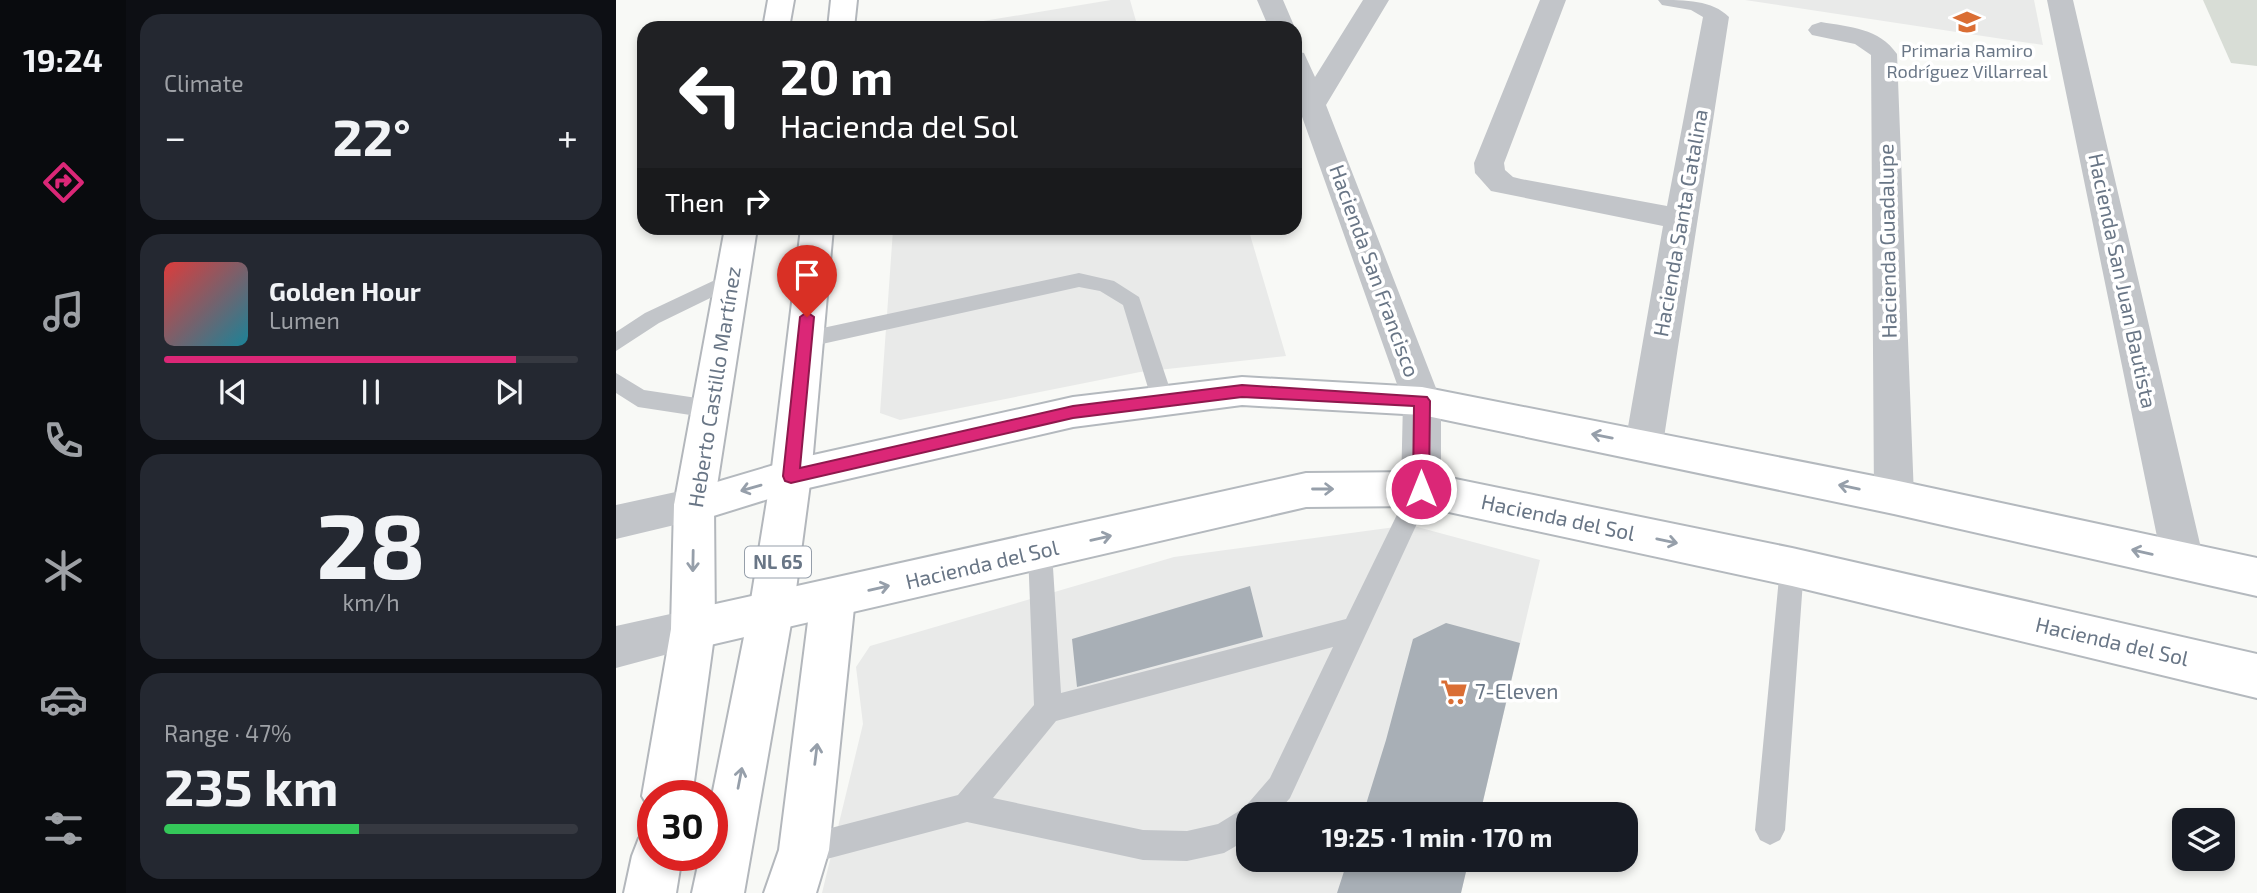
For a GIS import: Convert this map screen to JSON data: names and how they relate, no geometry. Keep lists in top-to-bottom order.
{
  "streets": {
    "street": [
      "Hacienda Santa Catalina",
      "Hacienda Guadalupe",
      "Hacienda San Francisco",
      "Hacienda San Juan Bautista",
      "Heberto Castillo Martínez",
      "Hacienda del Sol",
      "NL 65"
    ]
  },
  "crossings": [
    ["Hacienda San Francisco", "Hacienda del Sol"],
    ["Heberto Castillo Martínez", "Hacienda del Sol"],
    ["Hacienda del Sol", "NL 65"]
  ],
  "places": {
    "school or university": ["Primaria Ramiro Rodríguez Villarreal"],
    "supermarket": ["7-Eleven"]
  },
  "page": {
    "tabs": "19:24",
    "tile": [
      "Climate",
      ["28", "km/h"],
      ["Range · 47%", "235 km"]
    ],
    "turn": ["20 m", "Hacienda del Sol"],
    "heat": ["−", "22°", "+"],
    "then": "Then",
    "song": ["Golden Hour", "Lumen"],
    "limit": "30",
    "trip": "19:25 · 1 min · 170 m"
  }
}
